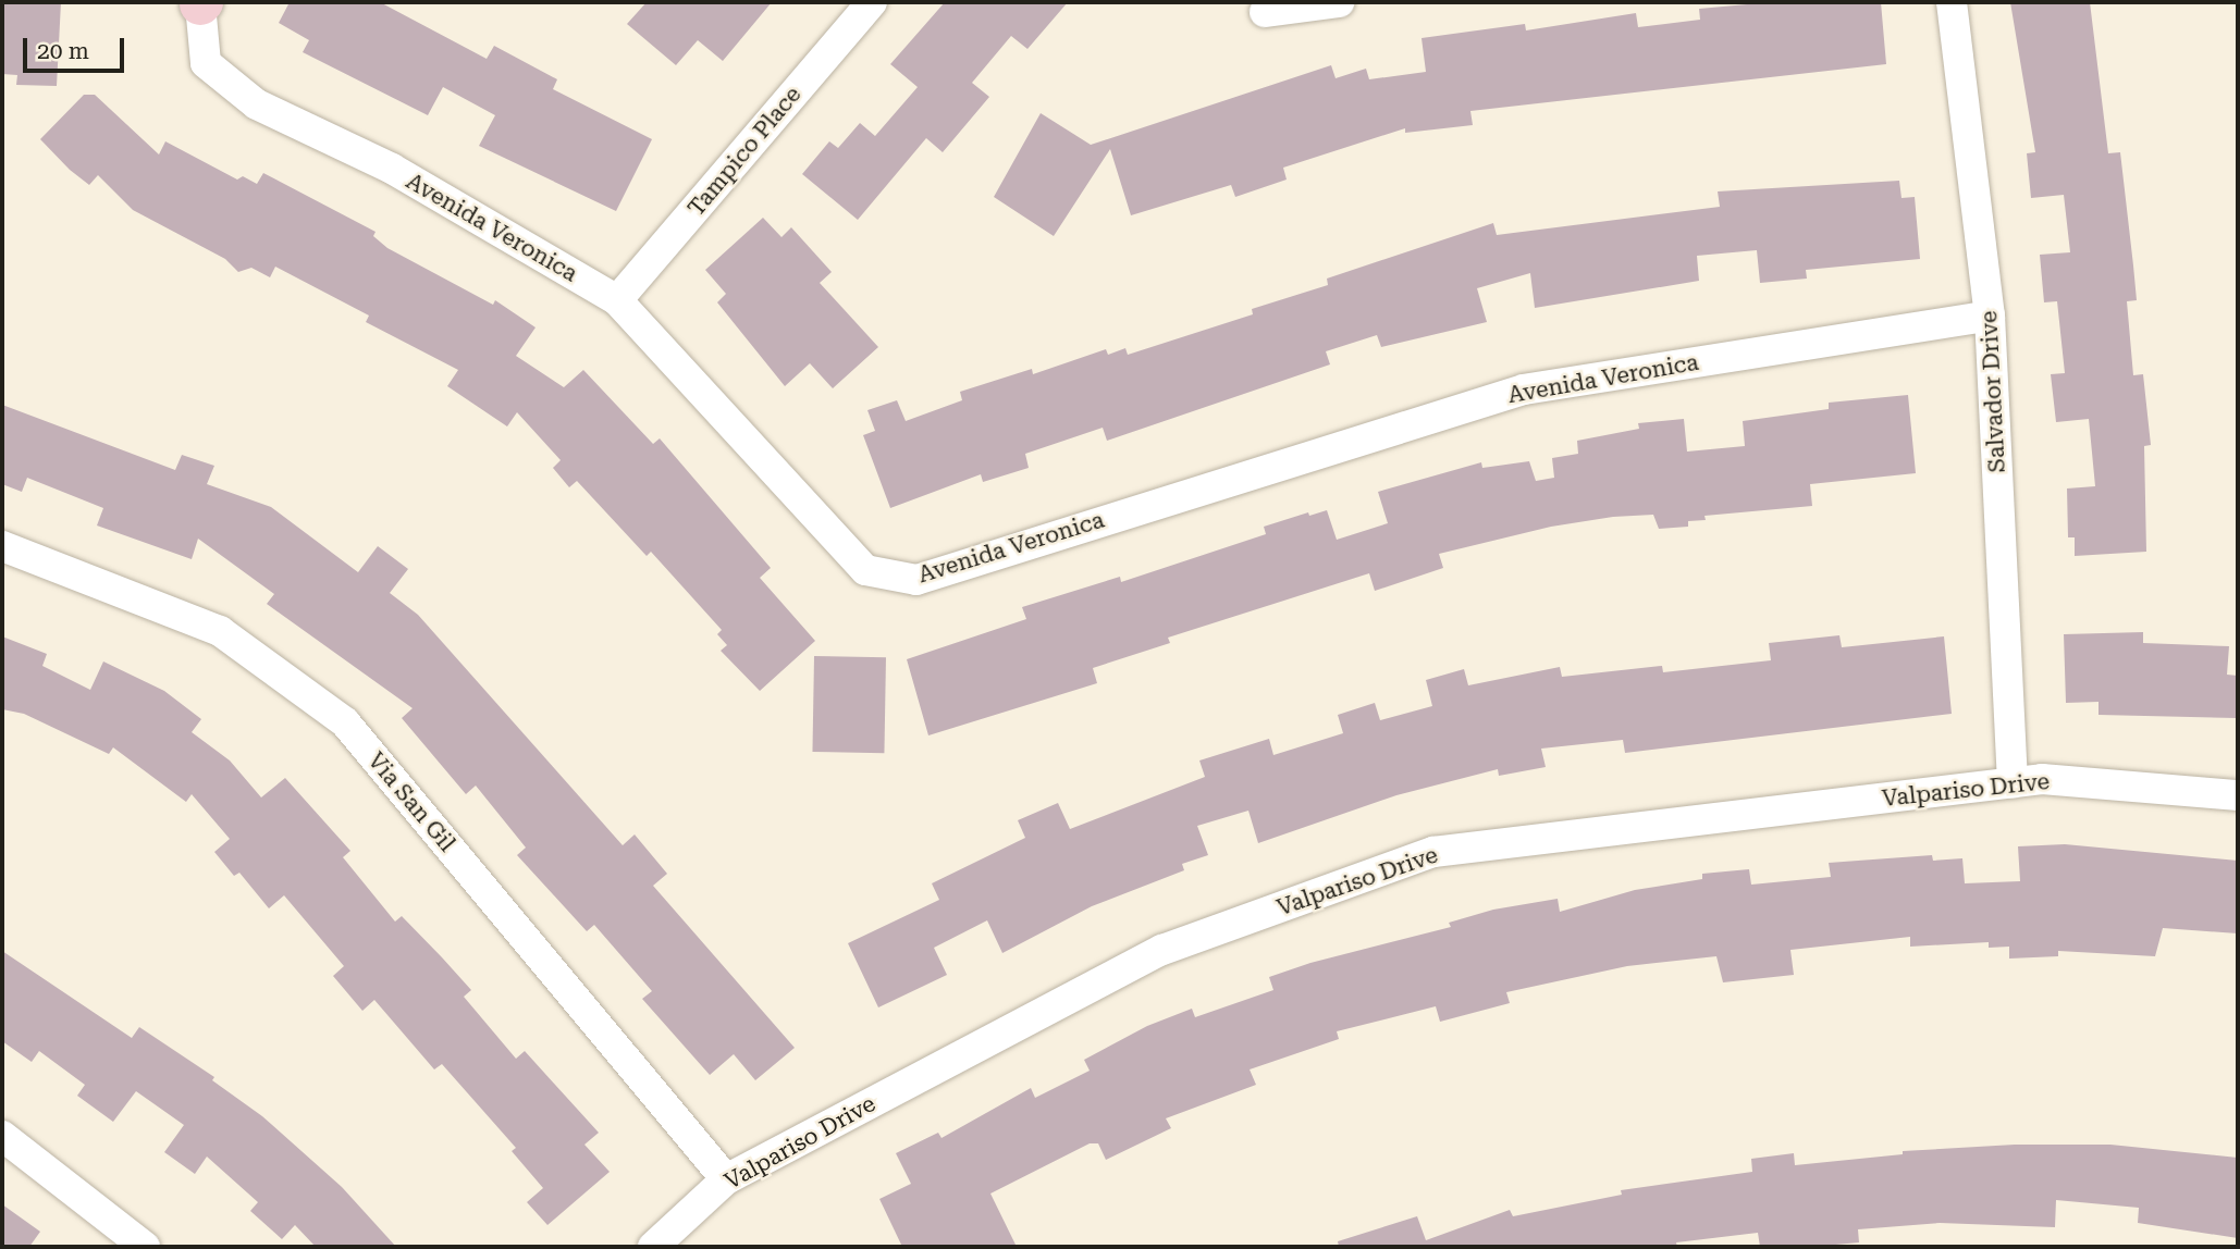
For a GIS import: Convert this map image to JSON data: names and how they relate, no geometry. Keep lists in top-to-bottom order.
{
  "streets": {
    "street": [
      "Tampico Place",
      "Avenida Veronica",
      "Salvador Drive",
      "Valpariso Drive",
      "Via San Gil"
    ]
  },
  "crossings": [
    ["Tampico Place", "Avenida Veronica"],
    ["Avenida Veronica", "Salvador Drive"],
    ["Salvador Drive", "Valpariso Drive"],
    ["Valpariso Drive", "Via San Gil"]
  ],
  "scale_bar": "20 m"
}
